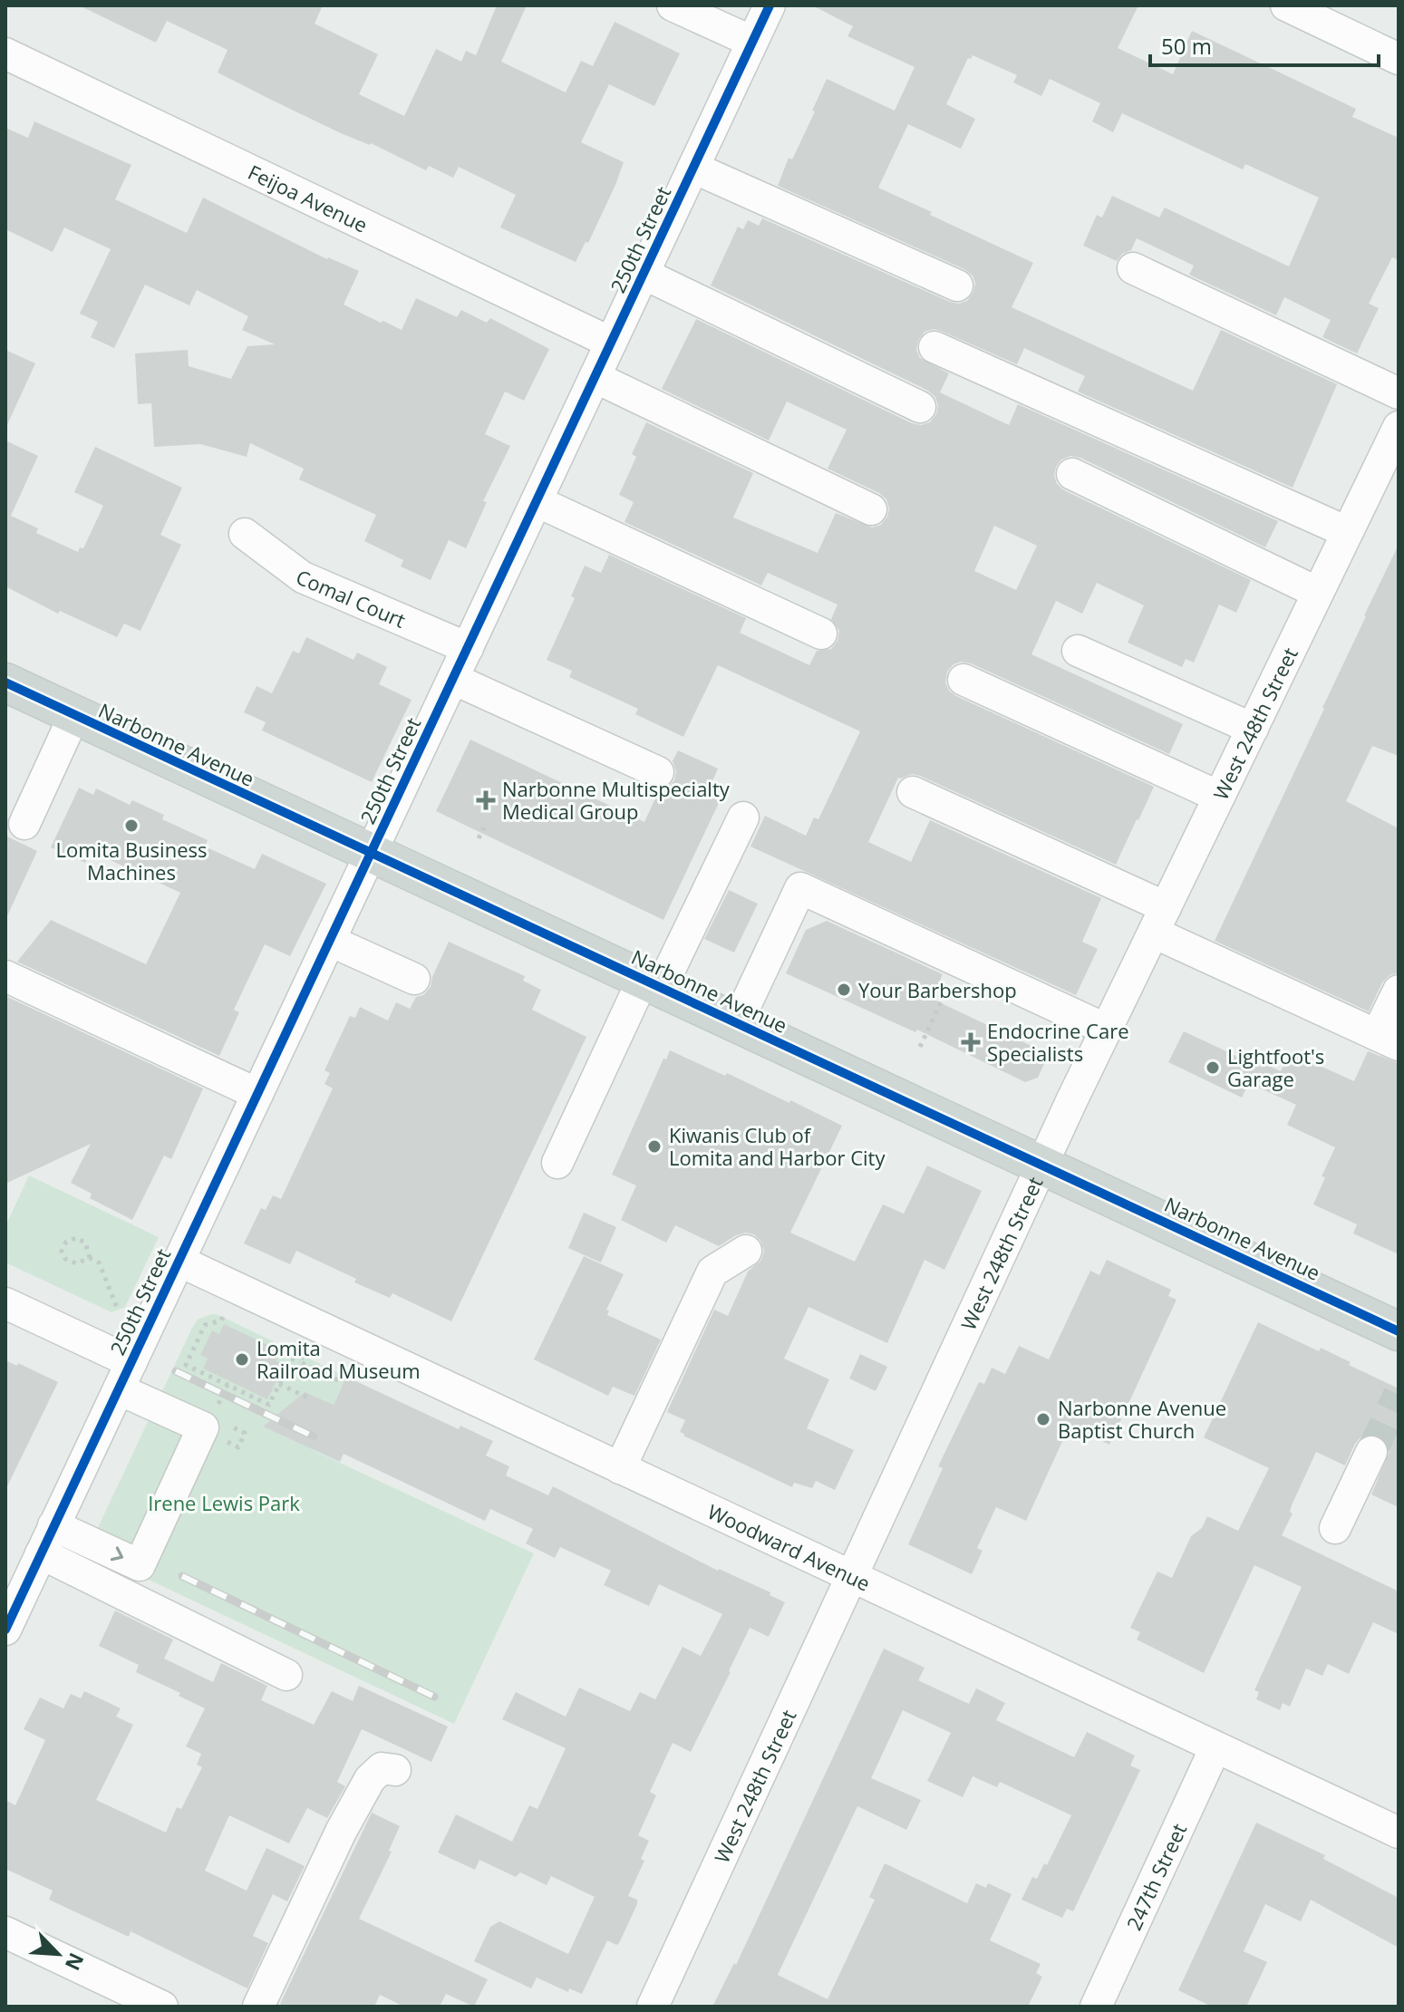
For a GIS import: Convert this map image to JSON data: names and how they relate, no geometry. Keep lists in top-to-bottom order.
{
  "streets": {
    "main road": ["Narbonne Avenue"],
    "street": [
      "Feijoa Avenue",
      "250th Street",
      "Comal Court",
      "West 248th Street",
      "Woodward Avenue",
      "247th Street"
    ]
  },
  "crossings": [
    ["Feijoa Avenue", "250th Street"],
    ["250th Street", "Comal Court"],
    ["250th Street", "Narbonne Avenue"],
    ["250th Street", "Woodward Avenue"],
    ["West 248th Street", "Narbonne Avenue"],
    ["West 248th Street", "Woodward Avenue"],
    ["Woodward Avenue", "247th Street"]
  ],
  "parks": ["Irene Lewis Park"],
  "places": {
    "health": ["Narbonne Multispecialty Medical Group", "Endocrine Care Specialists"],
    "other": [
      "Lomita Business Machines",
      "Your Barbershop",
      "Lightfoot's Garage",
      "Kiwanis Club of Lomita and Harbor City",
      "Lomita Railroad Museum",
      "Narbonne Avenue Baptist Church"
    ]
  },
  "scale_bar": "50 m",
  "north": "bottom right"
}
